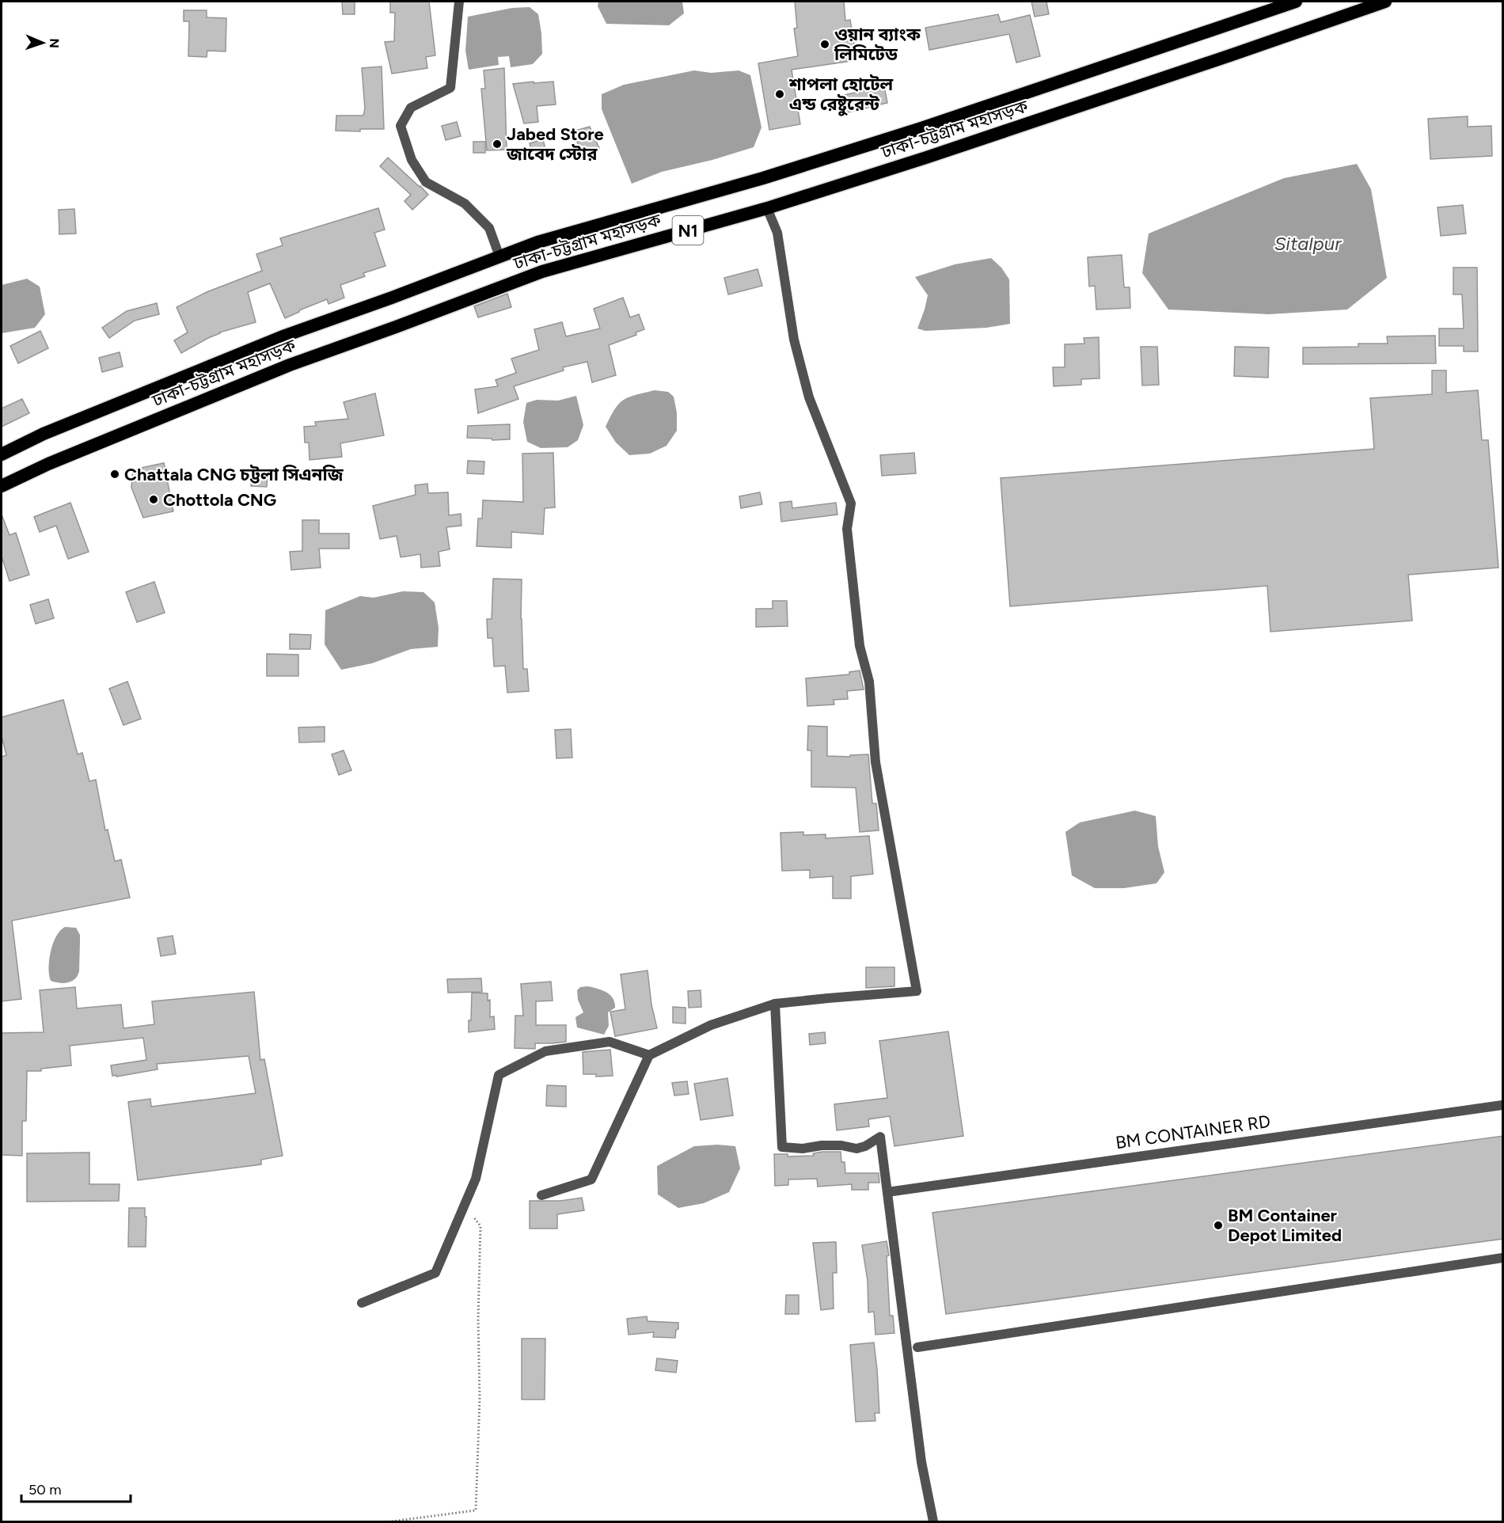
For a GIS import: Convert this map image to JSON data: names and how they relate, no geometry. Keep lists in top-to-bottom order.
{
  "streets": {
    "highway": ["ঢাকা-চট্টগ্রাম মহাসড়ক", "N1"],
    "street": ["BM CONTAINER RD"]
  },
  "water": ["Sitalpur"],
  "places": [
    "ওয়ান ব্যাংক লিমিটেড",
    "শাপলা হোটেল এন্ড রেষ্টুরেন্ট",
    "Jabed Store জাবেদ স্টোর",
    "Chattala CNG চট্টলা সিএনজি",
    "Chottola CNG",
    "BM Container Depot Limited"
  ],
  "scale_bar": "50 m",
  "north": "right"
}
